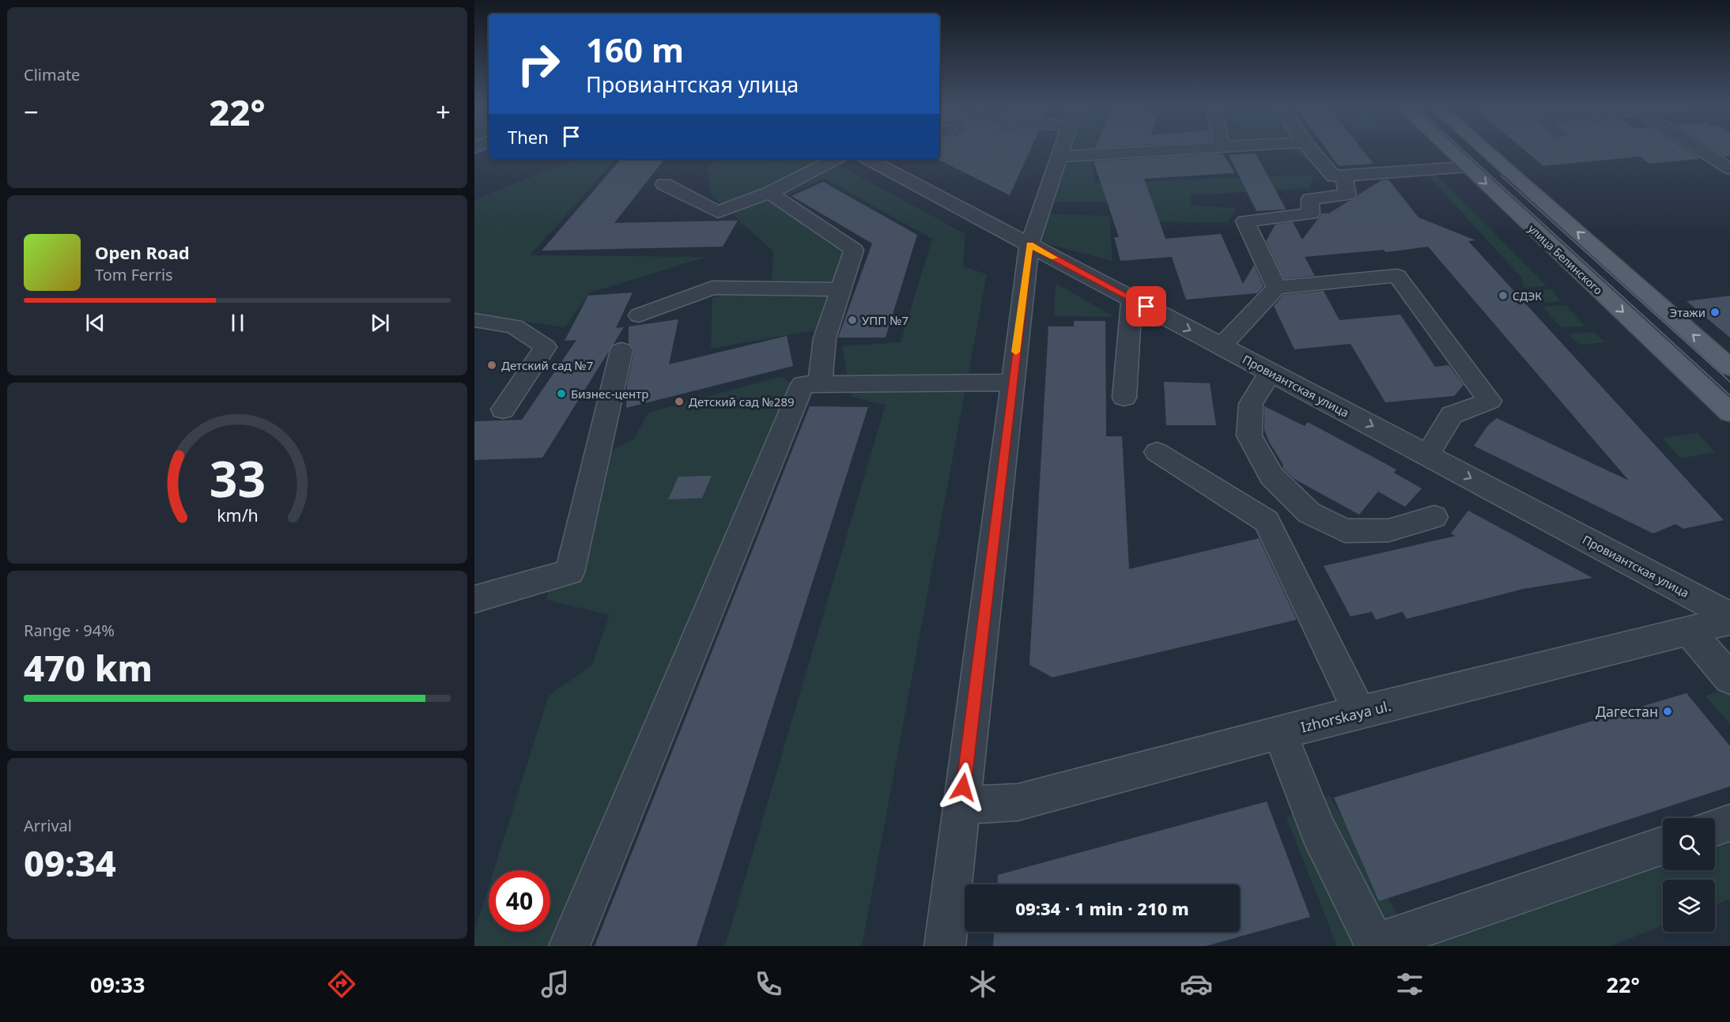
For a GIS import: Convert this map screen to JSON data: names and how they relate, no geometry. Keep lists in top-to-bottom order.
{
  "streets": {
    "main road": ["улица Белинского"],
    "street": ["Провиантская улица", "Izhorskaya ul."]
  },
  "one_way": ["Провиантская улица"],
  "places": [
    "СДЭК",
    "Этажи",
    "УПП №7",
    "Детский сад №7",
    "Бизнес-центр",
    "Детский сад №289",
    "Дагестан"
  ],
  "page": {
    "tile": [
      "Climate",
      ["Range · 94%", "470 km"],
      ["Arrival", "09:34"]
    ],
    "turn": ["160 m", "Провиантская улица"],
    "heat": ["−", "22°", "+"],
    "then": "Then",
    "song": ["Open Road", "Tom Ferris"],
    "limit": "40",
    "trip": "09:34 · 1 min · 210 m",
    "tabs": ["09:33", "22°"],
    "gauge": ["33", "km/h"]
  }
}
